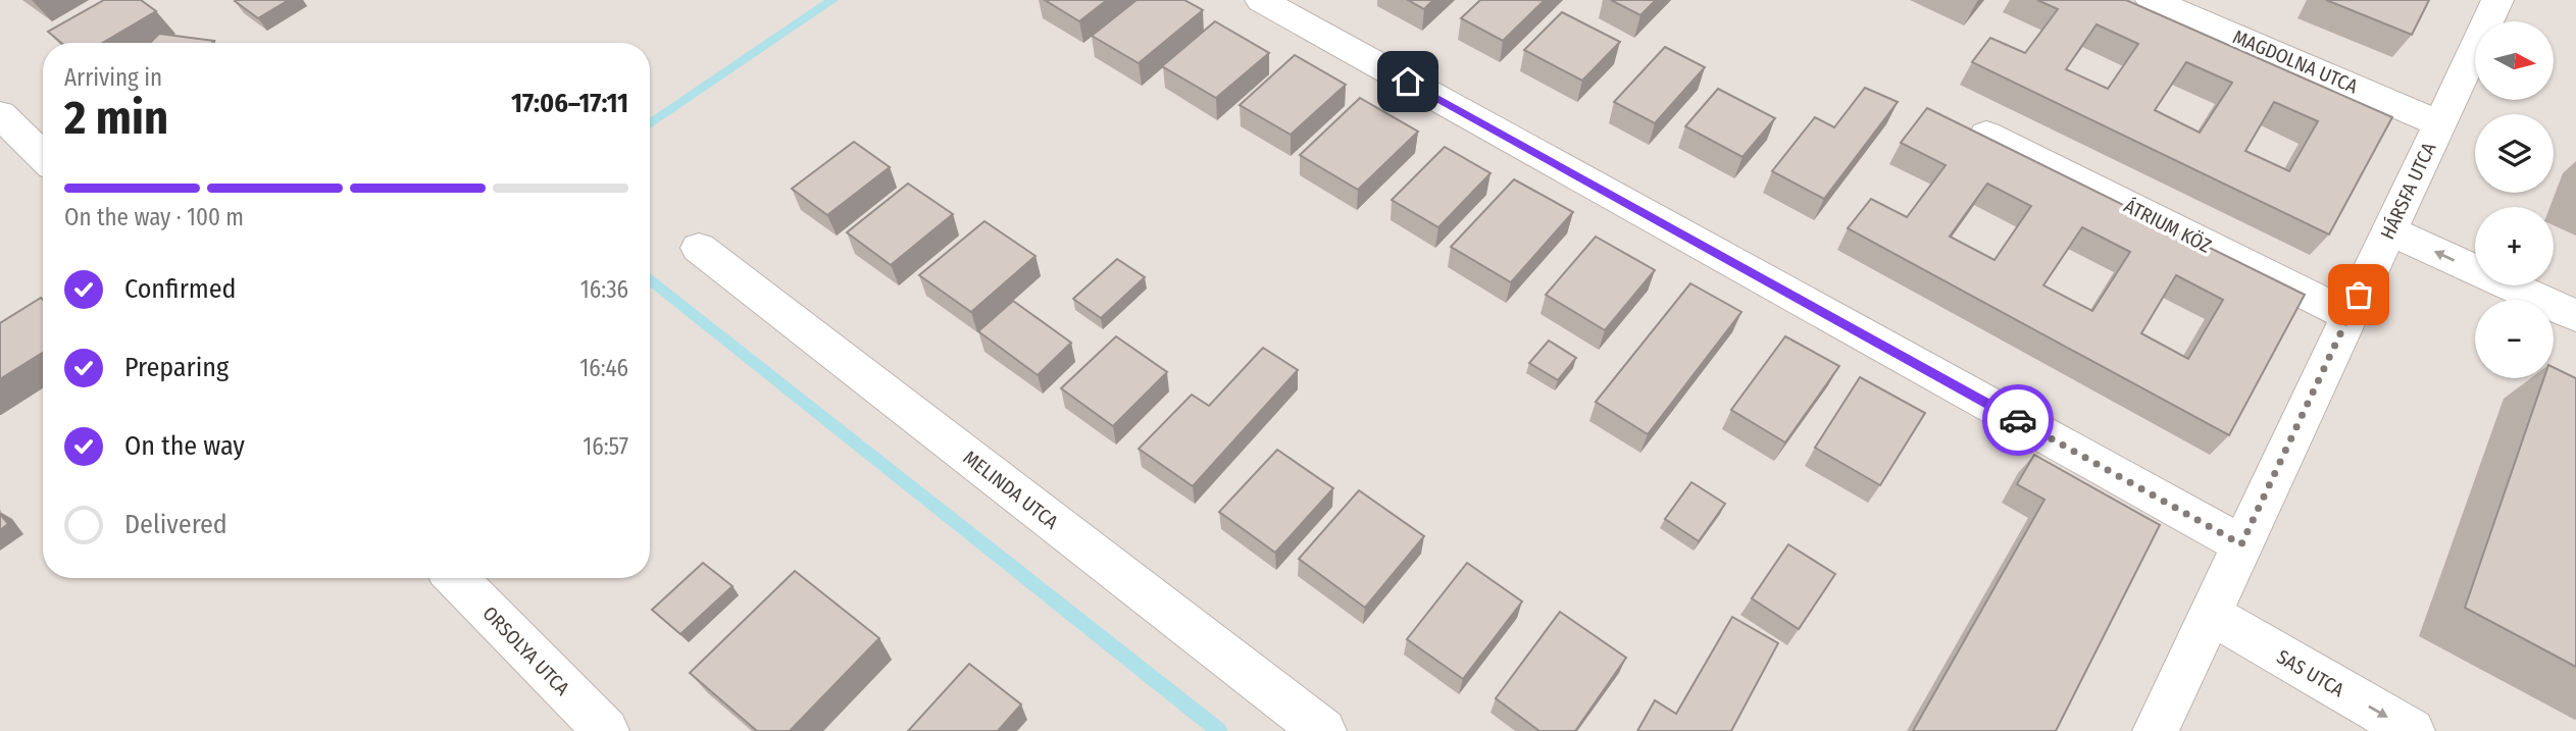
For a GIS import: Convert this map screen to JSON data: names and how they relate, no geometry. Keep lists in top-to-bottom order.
{
  "streets": {
    "street": [
      "MAGDOLNA UTCA",
      "HÁRSFA UTCA",
      "ÁTRIUM KÖZ",
      "MELINDA UTCA",
      "ORSOLYA UTCA",
      "SAS UTCA"
    ]
  },
  "crossings": [
    ["MAGDOLNA UTCA", "HÁRSFA UTCA"],
    ["HÁRSFA UTCA", "ÁTRIUM KÖZ"],
    ["HÁRSFA UTCA", "SAS UTCA"]
  ],
  "one_way": ["SAS UTCA"],
  "north": "right",
  "page": {
    "map_buttons": ["+", "−"],
    "heading": ["2 min", "Arriving in", "17:06–17:11"],
    "bar": "On the way · 100 m",
    "list": [
      ["Confirmed", "16:36"],
      ["Preparing", "16:46"],
      ["On the way", "16:57"],
      "Delivered"
    ]
  }
}
